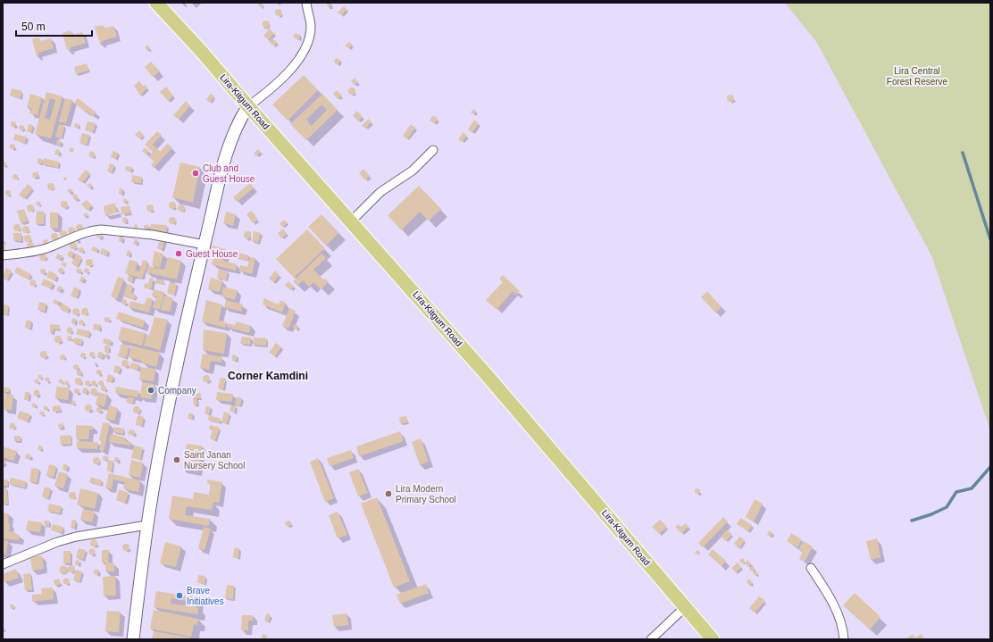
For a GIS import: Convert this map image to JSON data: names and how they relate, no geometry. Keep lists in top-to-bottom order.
{
  "streets": {
    "main road": ["Lira-Kitgum Road"]
  },
  "districts": ["Corner Kamdini"],
  "parks": ["Lira Central Forest Reserve"],
  "places": [
    "Club and Guest House",
    "Guest House",
    "Company",
    "Saint Janan Nursery School",
    "Lira Modern Primary School",
    "Brave Initiatives"
  ],
  "scale_bar": "50 m"
}
